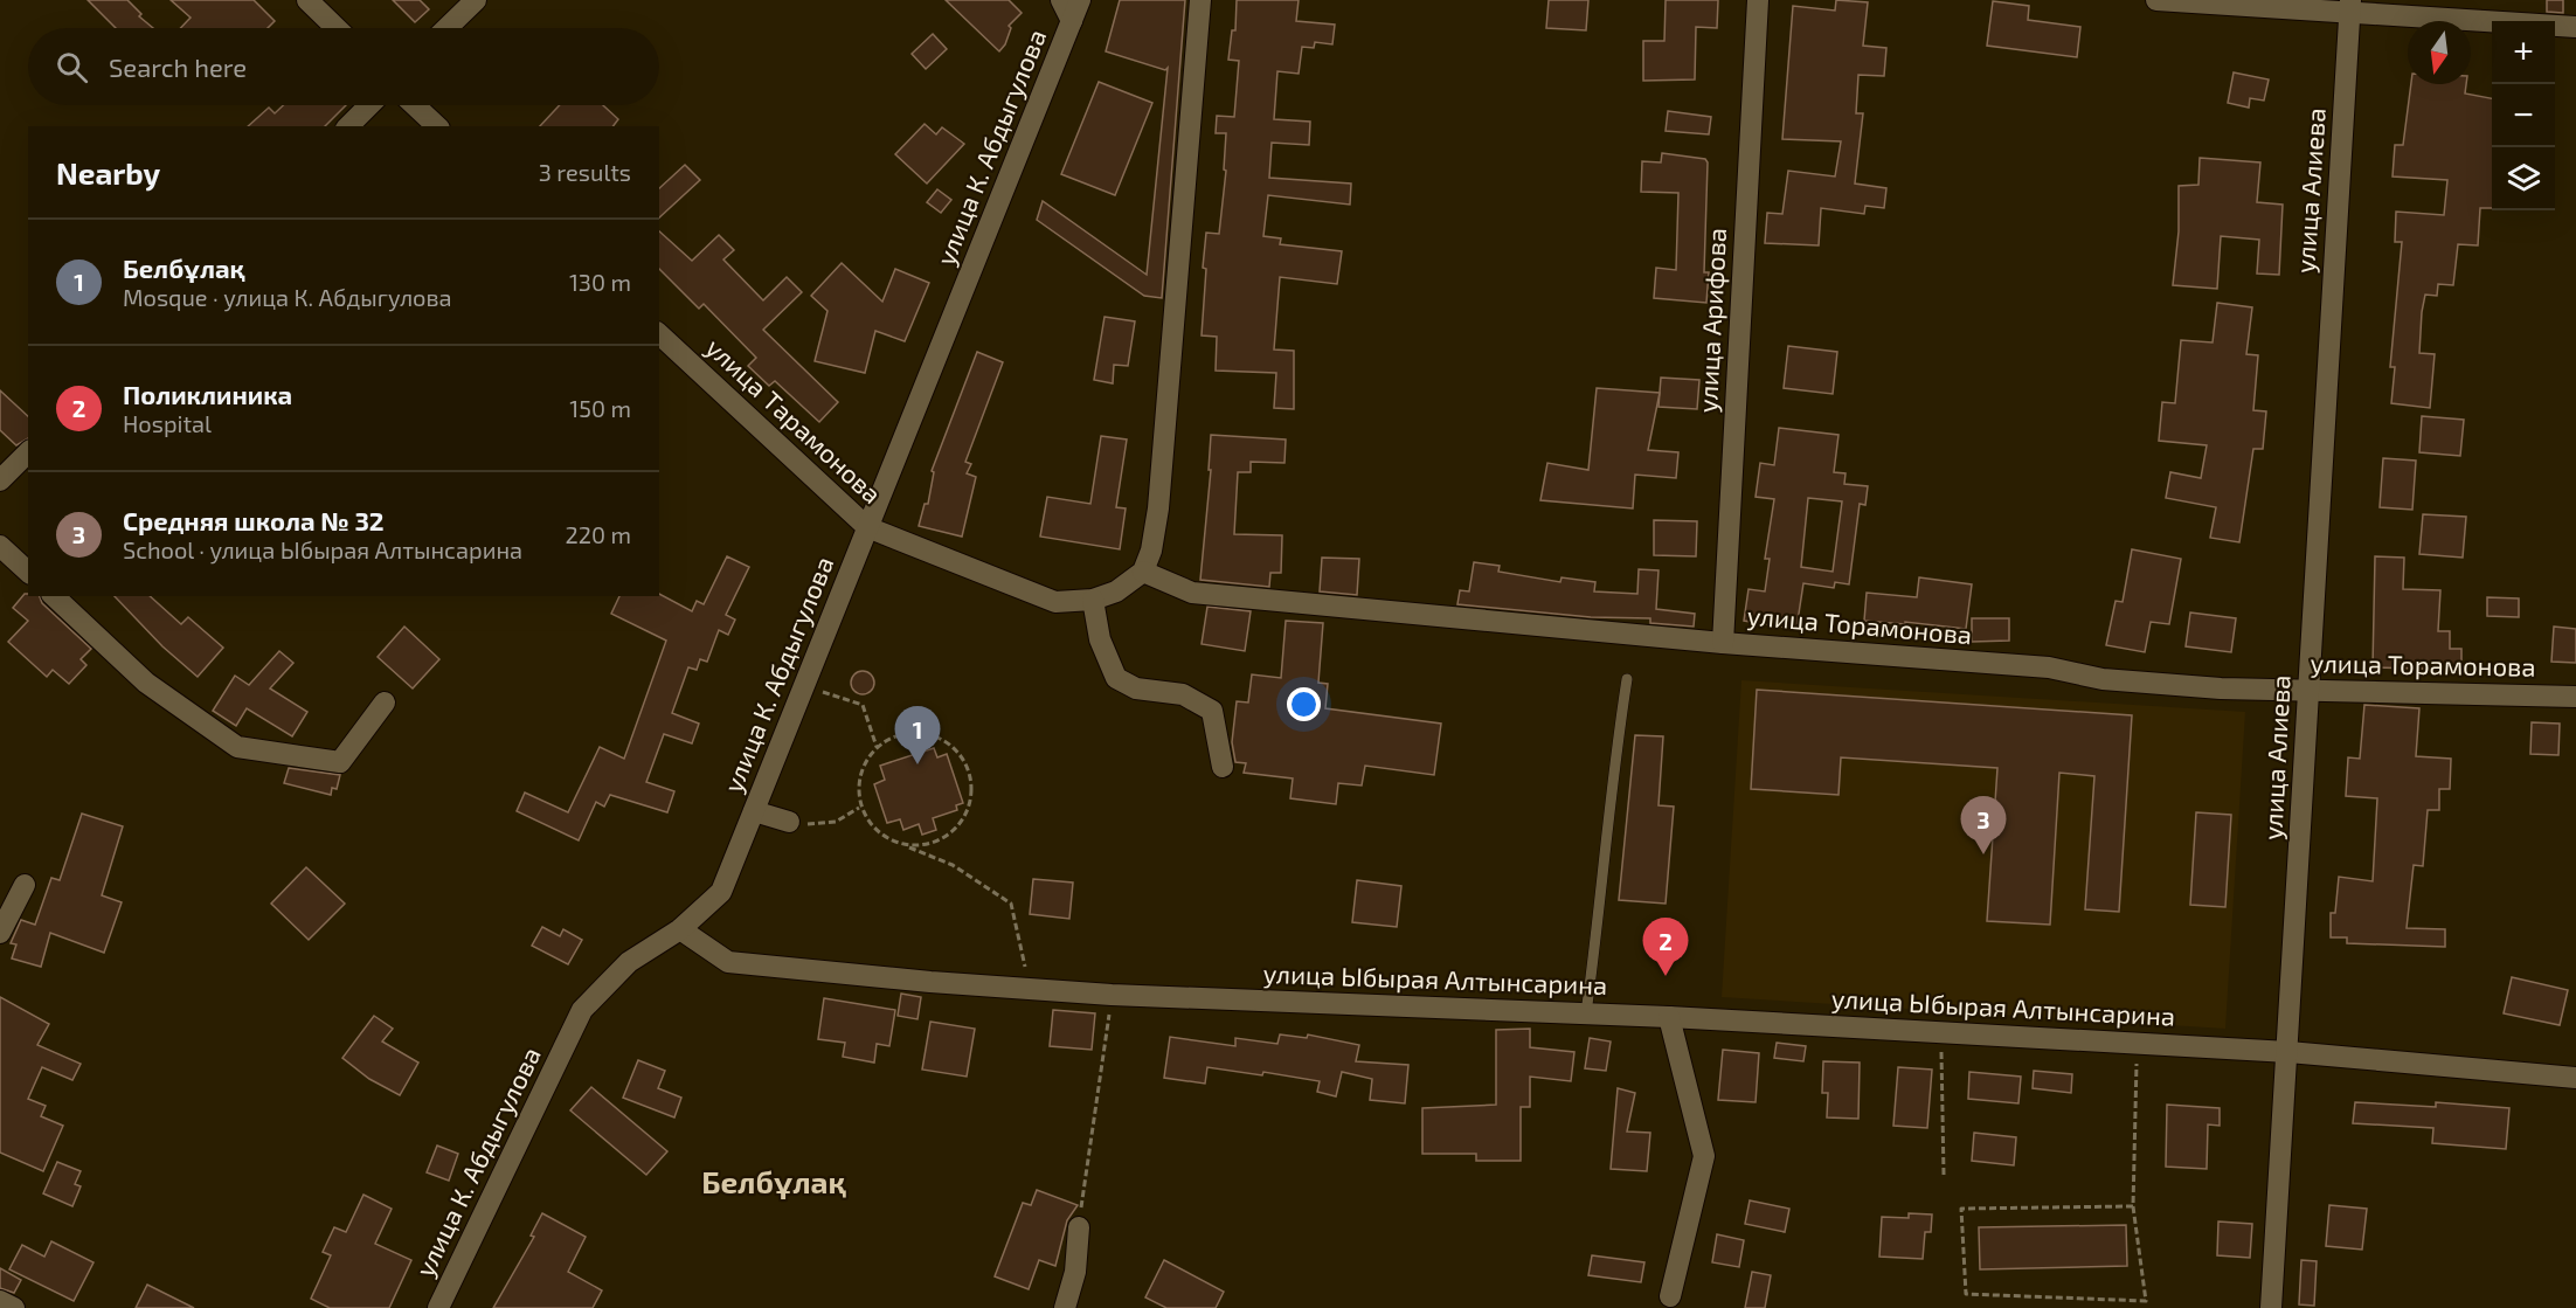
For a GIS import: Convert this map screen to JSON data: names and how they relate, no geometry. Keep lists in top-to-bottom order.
{
  "streets": {
    "street": [
      "улица К. Абдыгулова",
      "улица Алиева",
      "улица Арифова",
      "улица Тарамонова",
      "улица Торамонова",
      "улица Ыбырая Алтынсарина"
    ]
  },
  "crossings": [
    ["улица К. Абдыгулова", "улица Тарамонова"],
    ["улица К. Абдыгулова", "улица Ыбырая Алтынсарина"],
    ["улица Алиева", "улица Торамонова"],
    ["улица Алиева", "улица Ыбырая Алтынсарина"],
    ["улица Арифова", "улица Торамонова"]
  ],
  "districts": ["Белбұлақ"],
  "north": "bottom",
  "page": {
    "map_buttons": ["+", "−"],
    "search": "Search here",
    "heading": ["Nearby", "3 results"],
    "list": [
      {
        "mark": "1",
        "name": "Белбұлақ",
        "note": "Mosque · улица К. Абдыгулова",
        "value": "130 m"
      },
      {
        "mark": "2",
        "name": "Поликлиника",
        "note": "Hospital",
        "value": "150 m"
      },
      {
        "mark": "3",
        "name": "Средняя школа № 32",
        "note": "School · улица Ыбырая Алтынсарина",
        "value": "220 m"
      }
    ],
    "pins": ["1", "3", "2"]
  }
}
